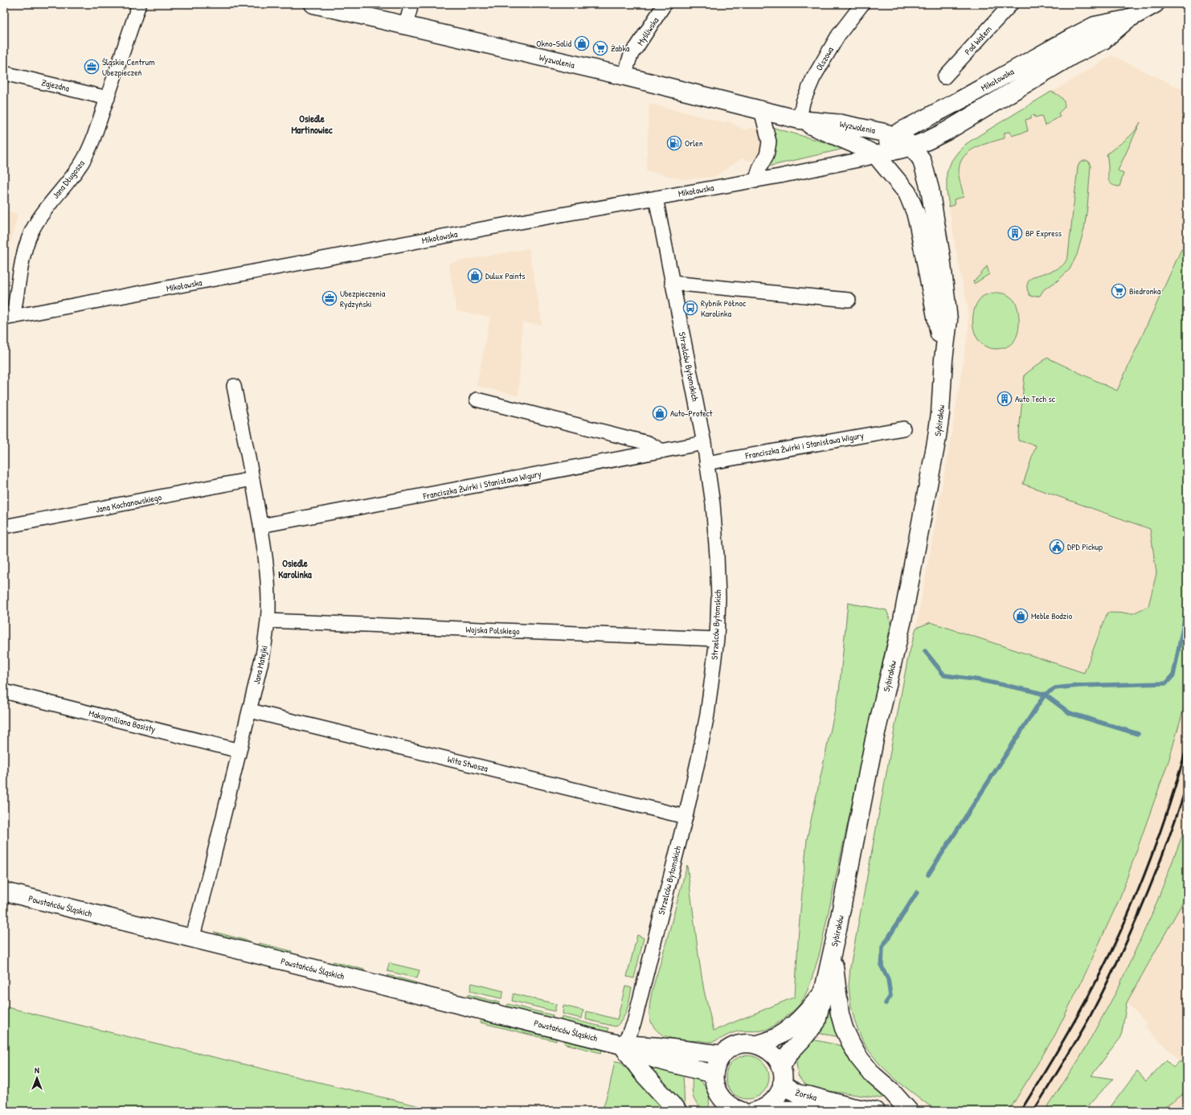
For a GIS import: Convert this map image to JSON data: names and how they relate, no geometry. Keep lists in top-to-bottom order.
{
  "streets": {
    "main road": [
      "Wyzwolenia",
      "Mikołowska",
      "Sybiraków",
      "Powstańców Śląskich",
      "Żorska"
    ],
    "street": [
      "Myśliwska",
      "Pod Wałem",
      "Olszowa",
      "Zajezdna",
      "Jana Długosza",
      "Strzelców Bytomskich",
      "Franciszka Żwirki i Stanisława Wigury",
      "Jana Kochanowskiego",
      "Wojska Polskiego",
      "Jana Matejki",
      "Maksymiliana Basisty",
      "Wita Stwosza"
    ]
  },
  "crossings": [
    ["Myśliwska", "Wyzwolenia"],
    ["Olszowa", "Wyzwolenia"],
    ["Wyzwolenia", "Mikołowska"],
    ["Wyzwolenia", "Sybiraków"],
    ["Mikołowska", "Jana Długosza"],
    ["Mikołowska", "Strzelców Bytomskich"],
    ["Mikołowska", "Sybiraków"],
    ["Zajezdna", "Jana Długosza"],
    ["Strzelców Bytomskich", "Franciszka Żwirki i Stanisława Wigury"],
    ["Strzelców Bytomskich", "Wojska Polskiego"],
    ["Strzelców Bytomskich", "Wita Stwosza"],
    ["Strzelców Bytomskich", "Powstańców Śląskich"],
    ["Sybiraków", "Żorska"],
    ["Franciszka Żwirki i Stanisława Wigury", "Jana Matejki"],
    ["Jana Kochanowskiego", "Jana Matejki"],
    ["Wojska Polskiego", "Jana Matejki"],
    ["Jana Matejki", "Maksymiliana Basisty"],
    ["Jana Matejki", "Wita Stwosza"],
    ["Jana Matejki", "Powstańców Śląskich"]
  ],
  "districts": ["Osiedle Martinowiec", "Osiedle Karolinka"],
  "places": {
    "shop": [
      "Okno-Solid",
      "Dulux Paints",
      "Auto-Protect",
      "Meble Bodzio"
    ],
    "supermarket": ["Żabka", "Biedronka"],
    "office": ["Śląskie Centrum Ubezpieczeń", "Ubezpieczenia Rydzyński"],
    "fuel station": ["Orlen"],
    "building": ["BP Express", "Auto Tech sc"],
    "bus stop": ["Rybnik Północ Karolinka"],
    "public building": ["DPD Pickup"]
  },
  "north": "top"
}
